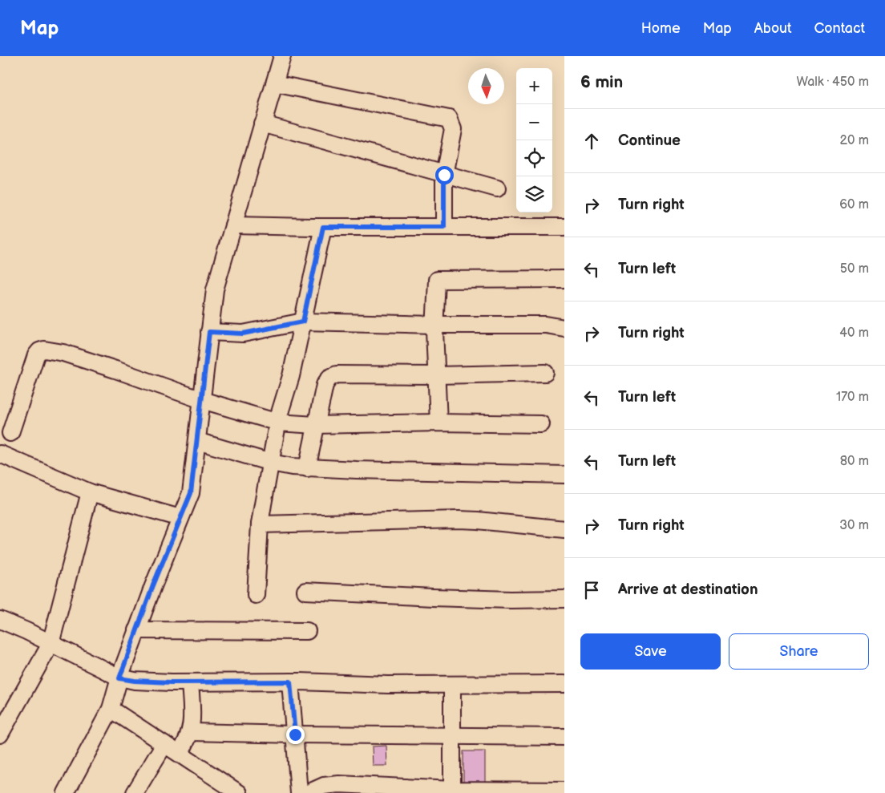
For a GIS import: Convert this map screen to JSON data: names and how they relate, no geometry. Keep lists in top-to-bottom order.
{
  "north": "bottom",
  "page": {
    "header": "Map",
    "nav": [
      "Home",
      "Map",
      "About",
      "Contact"
    ],
    "heading": ["6 min", "Walk · 450 m"],
    "map_buttons": ["+", "−"],
    "list": [
      ["Continue", "20 m"],
      ["Turn right", "60 m"],
      ["Turn left", "50 m"],
      ["Turn right", "40 m"],
      ["Turn left", "170 m"],
      ["Turn left", "80 m"],
      ["Turn right", "30 m"],
      "Arrive at destination"
    ],
    "buttons": ["Save", "Share"]
  }
}
